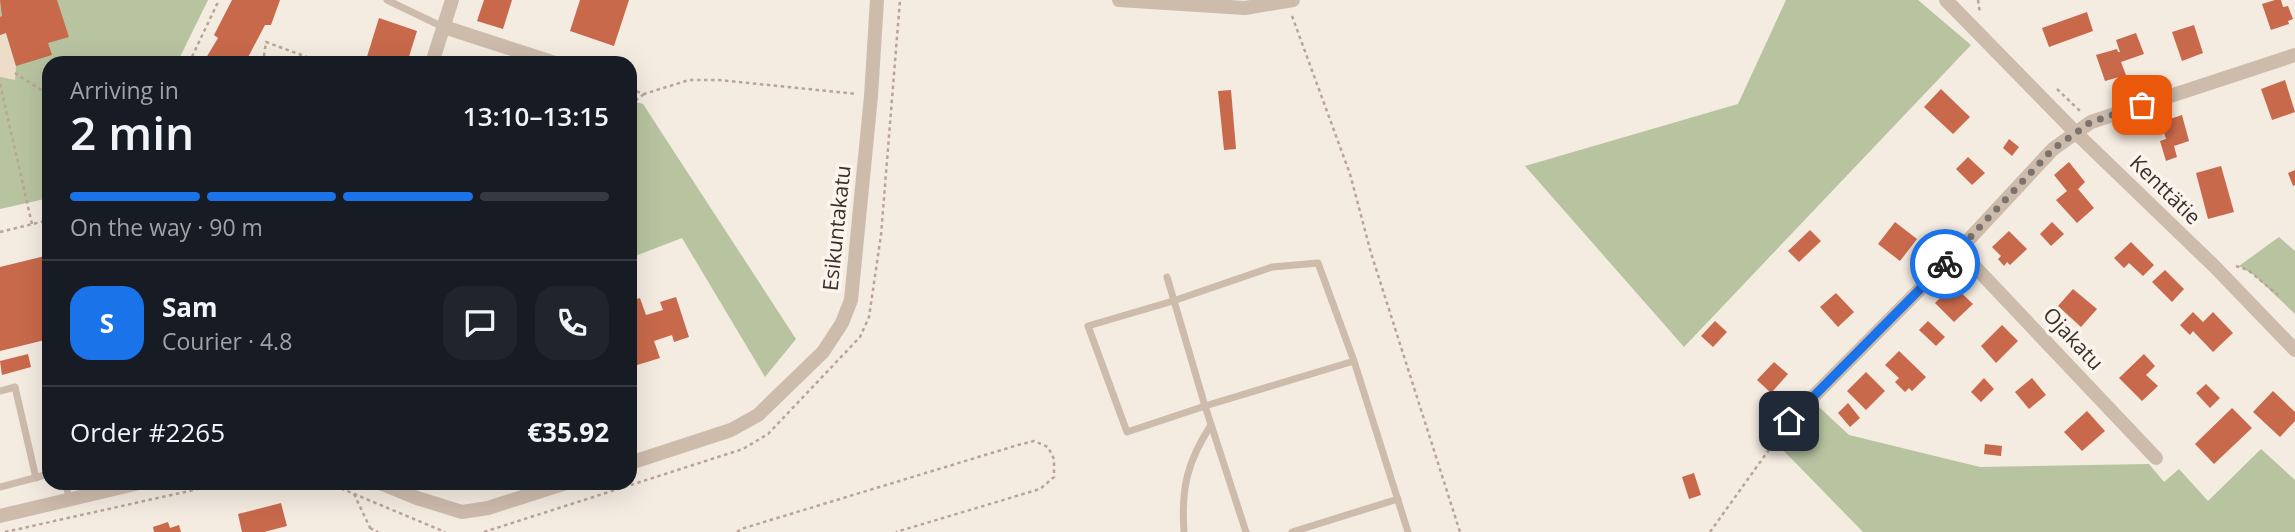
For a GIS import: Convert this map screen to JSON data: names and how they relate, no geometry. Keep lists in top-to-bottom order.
{
  "streets": {
    "street": ["Kenttätie", "Esikuntakatu", "Ojakatu"]
  },
  "page": {
    "heading": ["2 min", "Arriving in", "13:10–13:15"],
    "panel": [
      "Sam",
      "Courier · 4.8",
      "Order #2265",
      "€35.92"
    ],
    "bar": "On the way · 90 m",
    "round": "S"
  }
}
